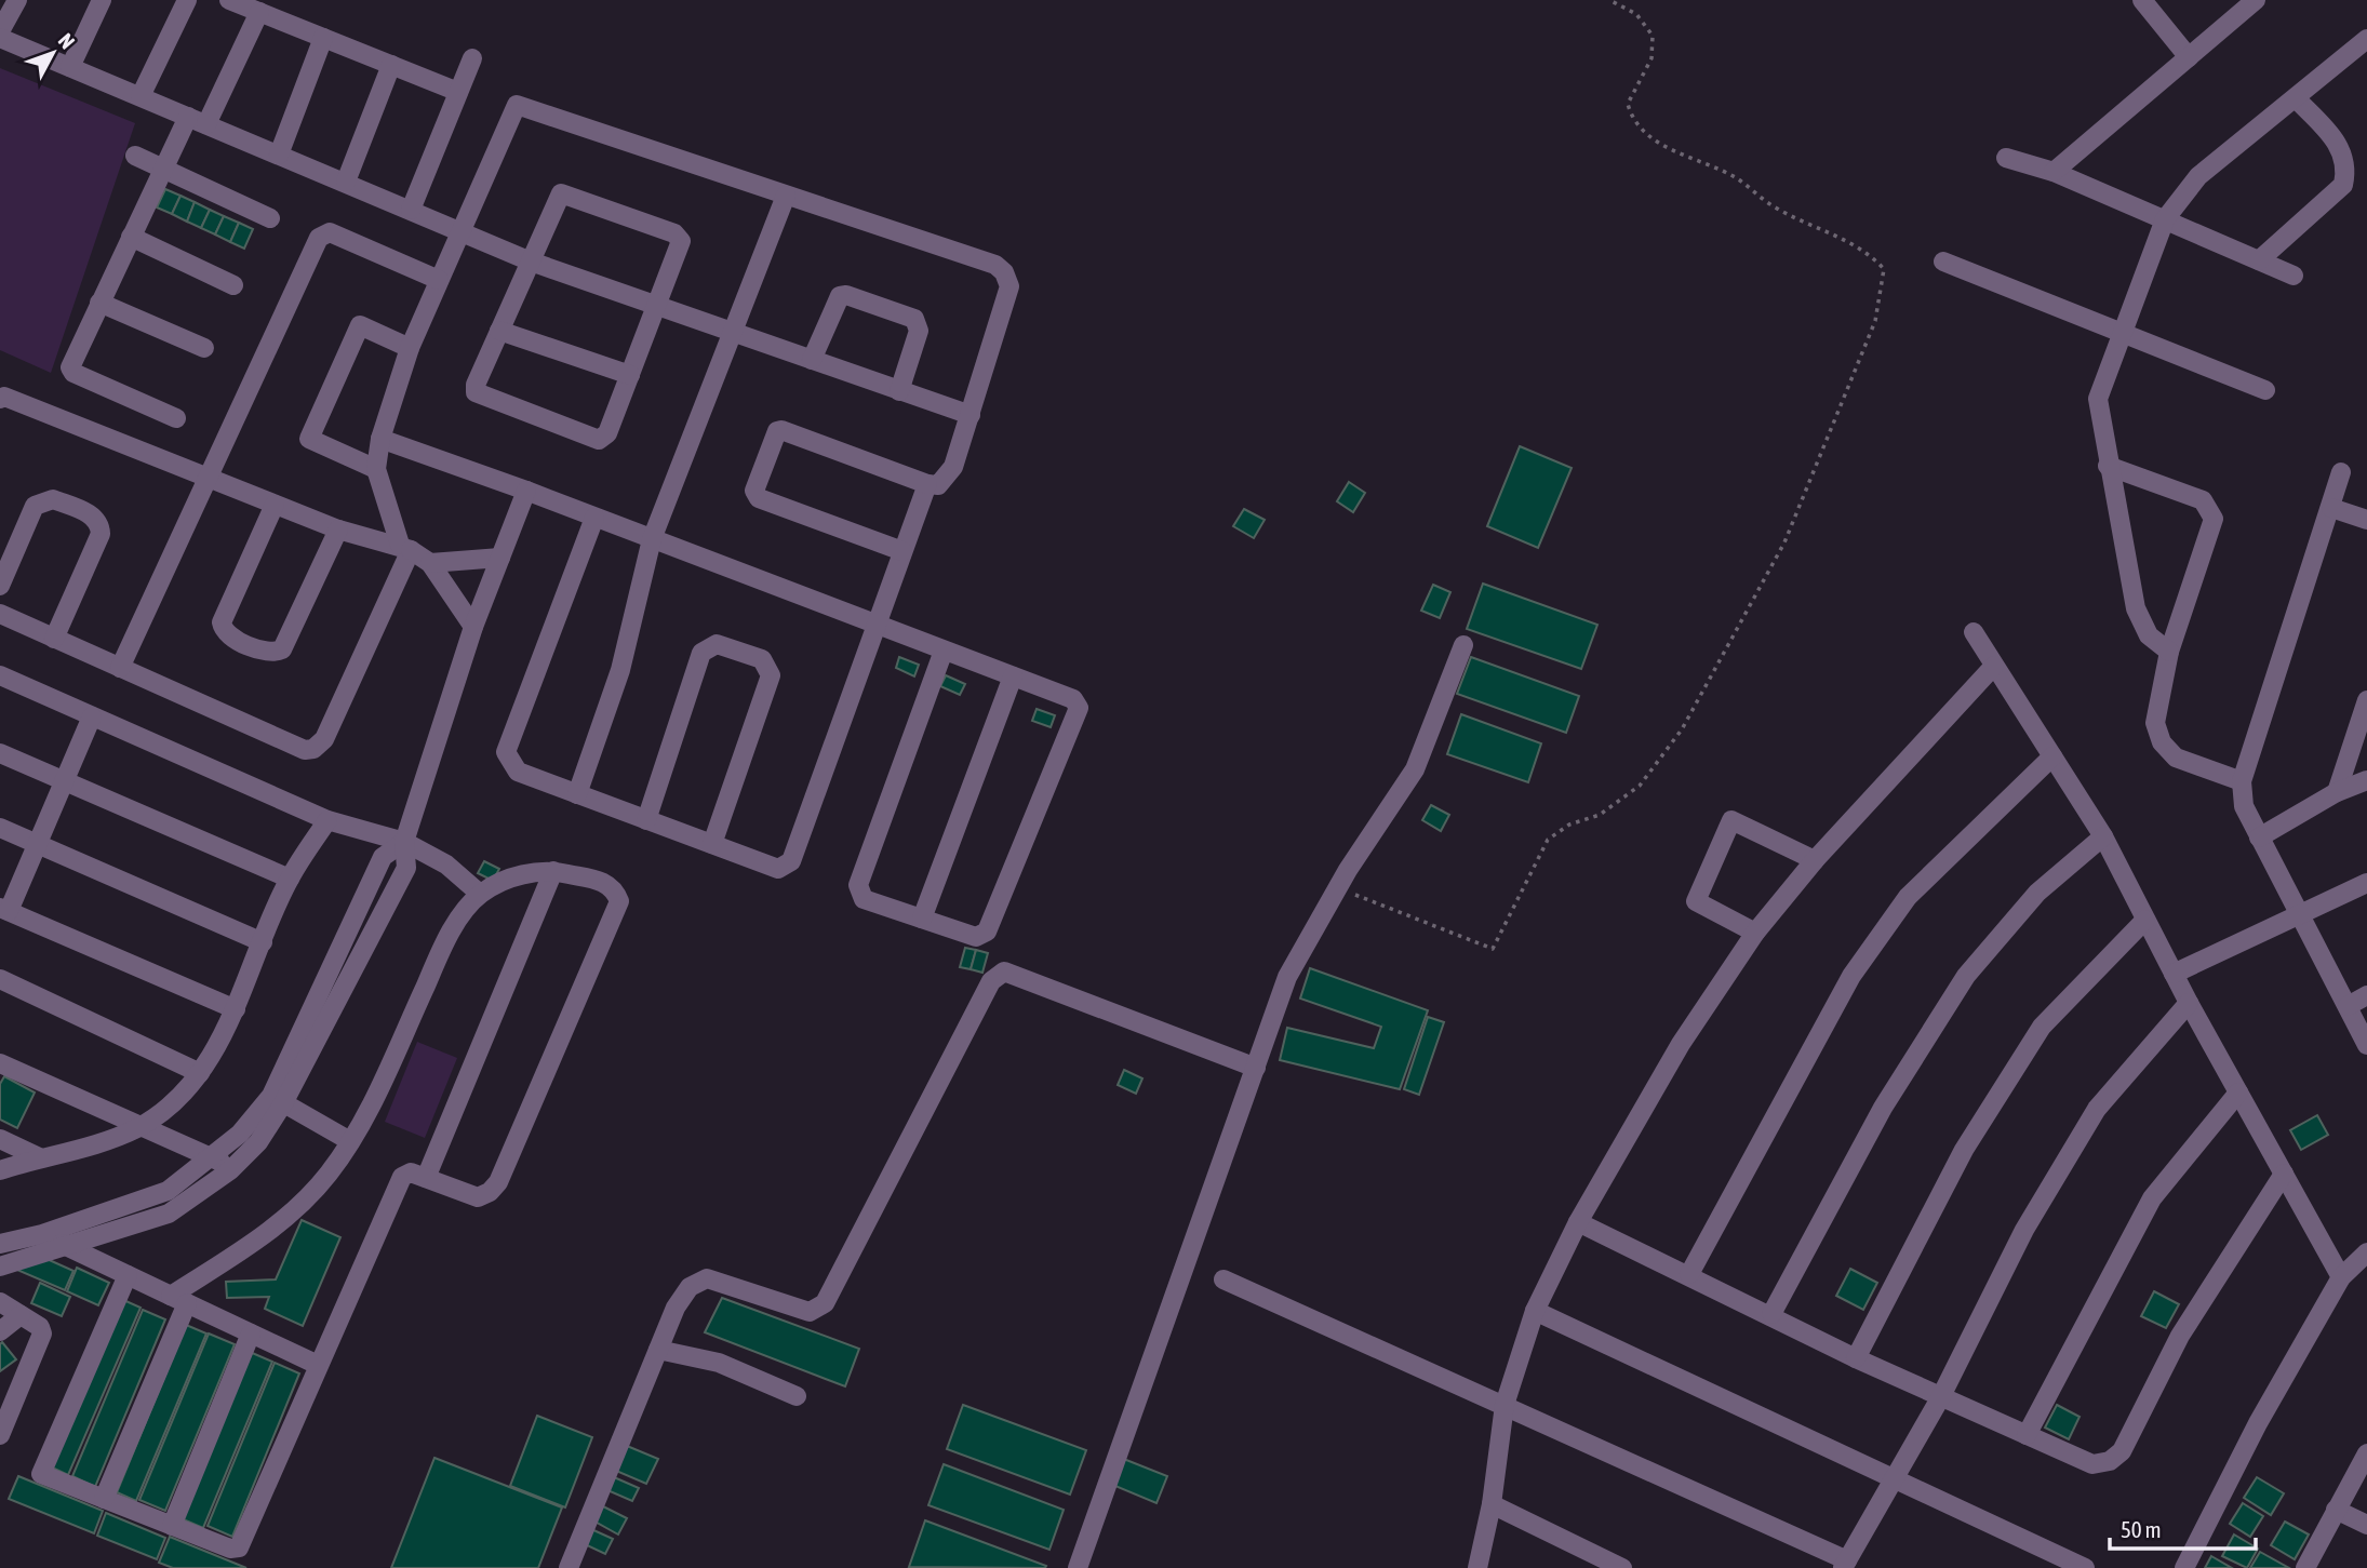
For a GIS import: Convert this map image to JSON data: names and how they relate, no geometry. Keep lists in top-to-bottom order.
{
  "scale_bar": "50 m",
  "north": "top right"
}
